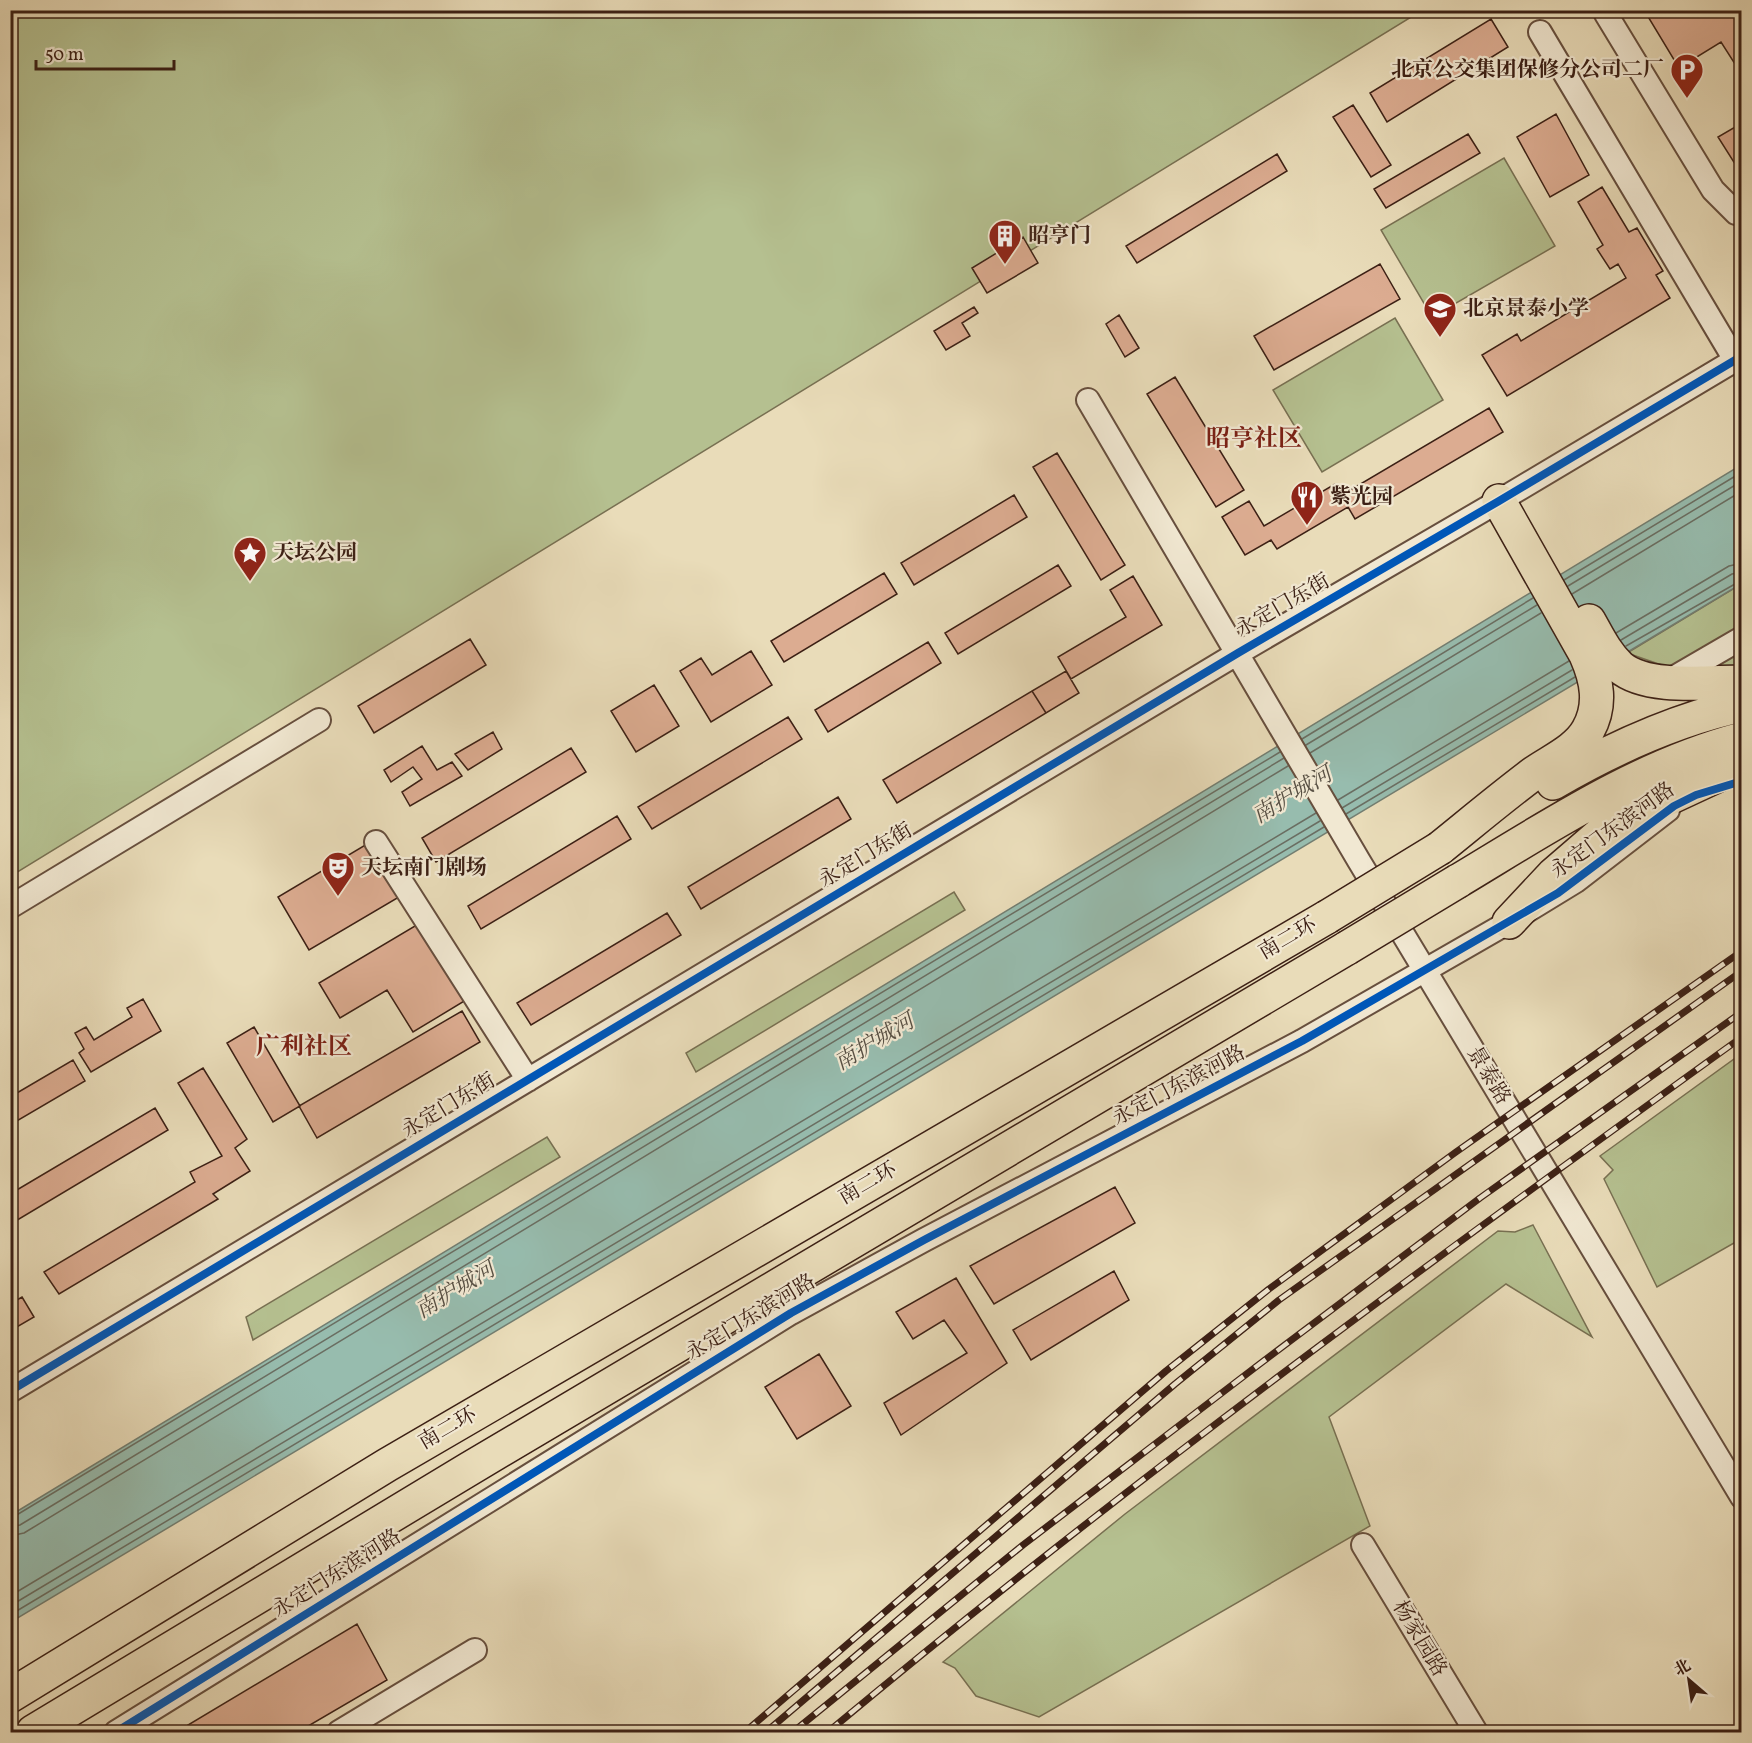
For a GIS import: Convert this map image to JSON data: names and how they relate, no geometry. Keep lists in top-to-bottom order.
{
  "streets": {
    "highway": ["南二环"],
    "street": [
      "永定门东街",
      "永定门东滨河路",
      "景泰路",
      "杨家园路"
    ]
  },
  "crossings": [
    ["永定门东街", "景泰路"],
    ["永定门东滨河路", "景泰路"]
  ],
  "districts": ["昭亨社区", "广利社区"],
  "water": ["南护城河"],
  "places": {
    "parking": ["北京公交集团保修分公司二厂"],
    "building": ["昭亨门"],
    "school or university": ["北京景泰小学"],
    "restaurant": ["紫光园"],
    "place": ["天坛公园"],
    "theatre": ["天坛南门剧场"]
  },
  "scale_bar": "50 m",
  "north": "top left"
}
